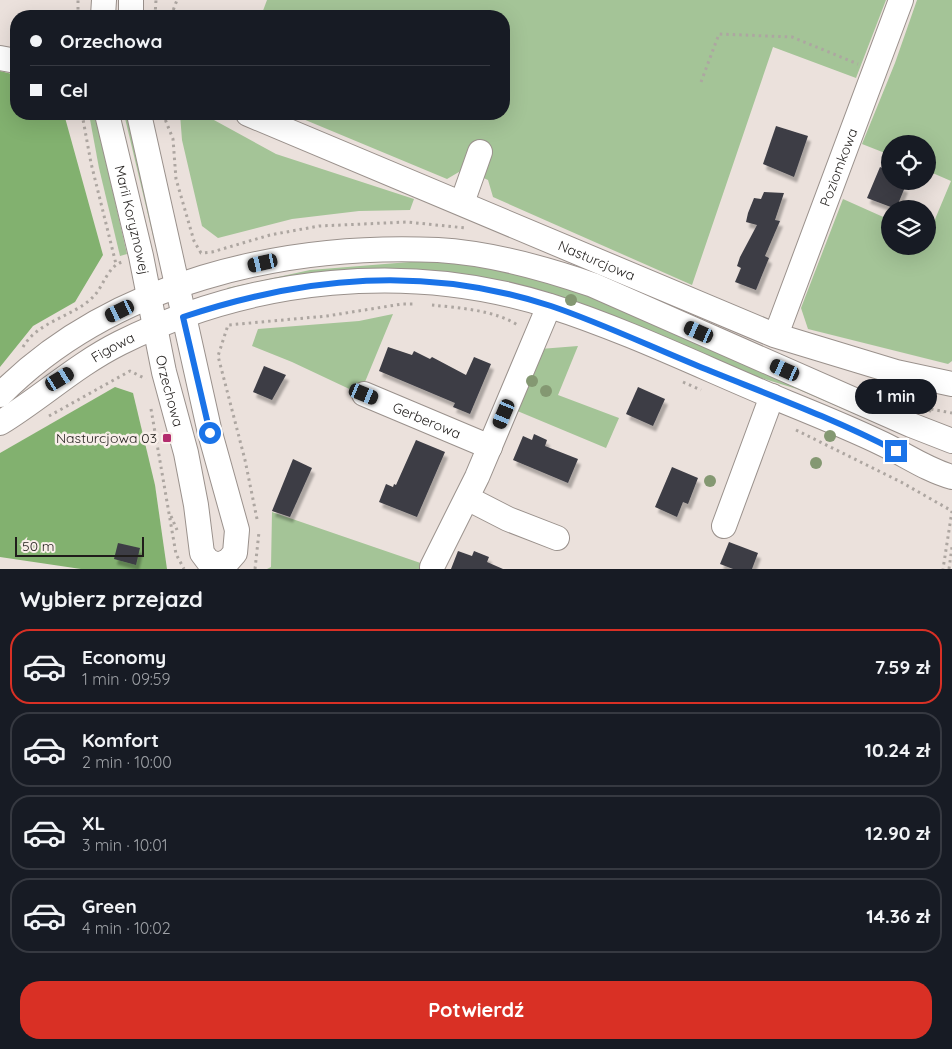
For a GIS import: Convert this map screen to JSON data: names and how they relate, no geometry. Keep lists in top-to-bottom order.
{
  "streets": {
    "street": [
      "Poziomkowa",
      "Marii Koryznowej",
      "Nasturcjowa",
      "Figowa",
      "Orzechowa",
      "Gerberowa"
    ]
  },
  "crossings": [
    ["Poziomkowa", "Nasturcjowa"],
    ["Marii Koryznowej", "Figowa"],
    ["Marii Koryznowej", "Orzechowa"],
    ["Figowa", "Orzechowa"]
  ],
  "places": {
    "transit": ["Nasturcjowa 03"]
  },
  "scale_bar": "50 m",
  "page": {
    "banner": ["Orzechowa", "Cel"],
    "bubble": "1 min",
    "scale": "50 m",
    "heading": "Wybierz przejazd",
    "list": [
      {
        "name": "Economy",
        "note": "1 min · 09:59",
        "value": "7.59 zł"
      },
      {
        "name": "Komfort",
        "note": "2 min · 10:00",
        "value": "10.24 zł"
      },
      {
        "name": "XL",
        "note": "3 min · 10:01",
        "value": "12.90 zł"
      },
      {
        "name": "Green",
        "note": "4 min · 10:02",
        "value": "14.36 zł"
      }
    ],
    "buttons": "Potwierdź"
  }
}
